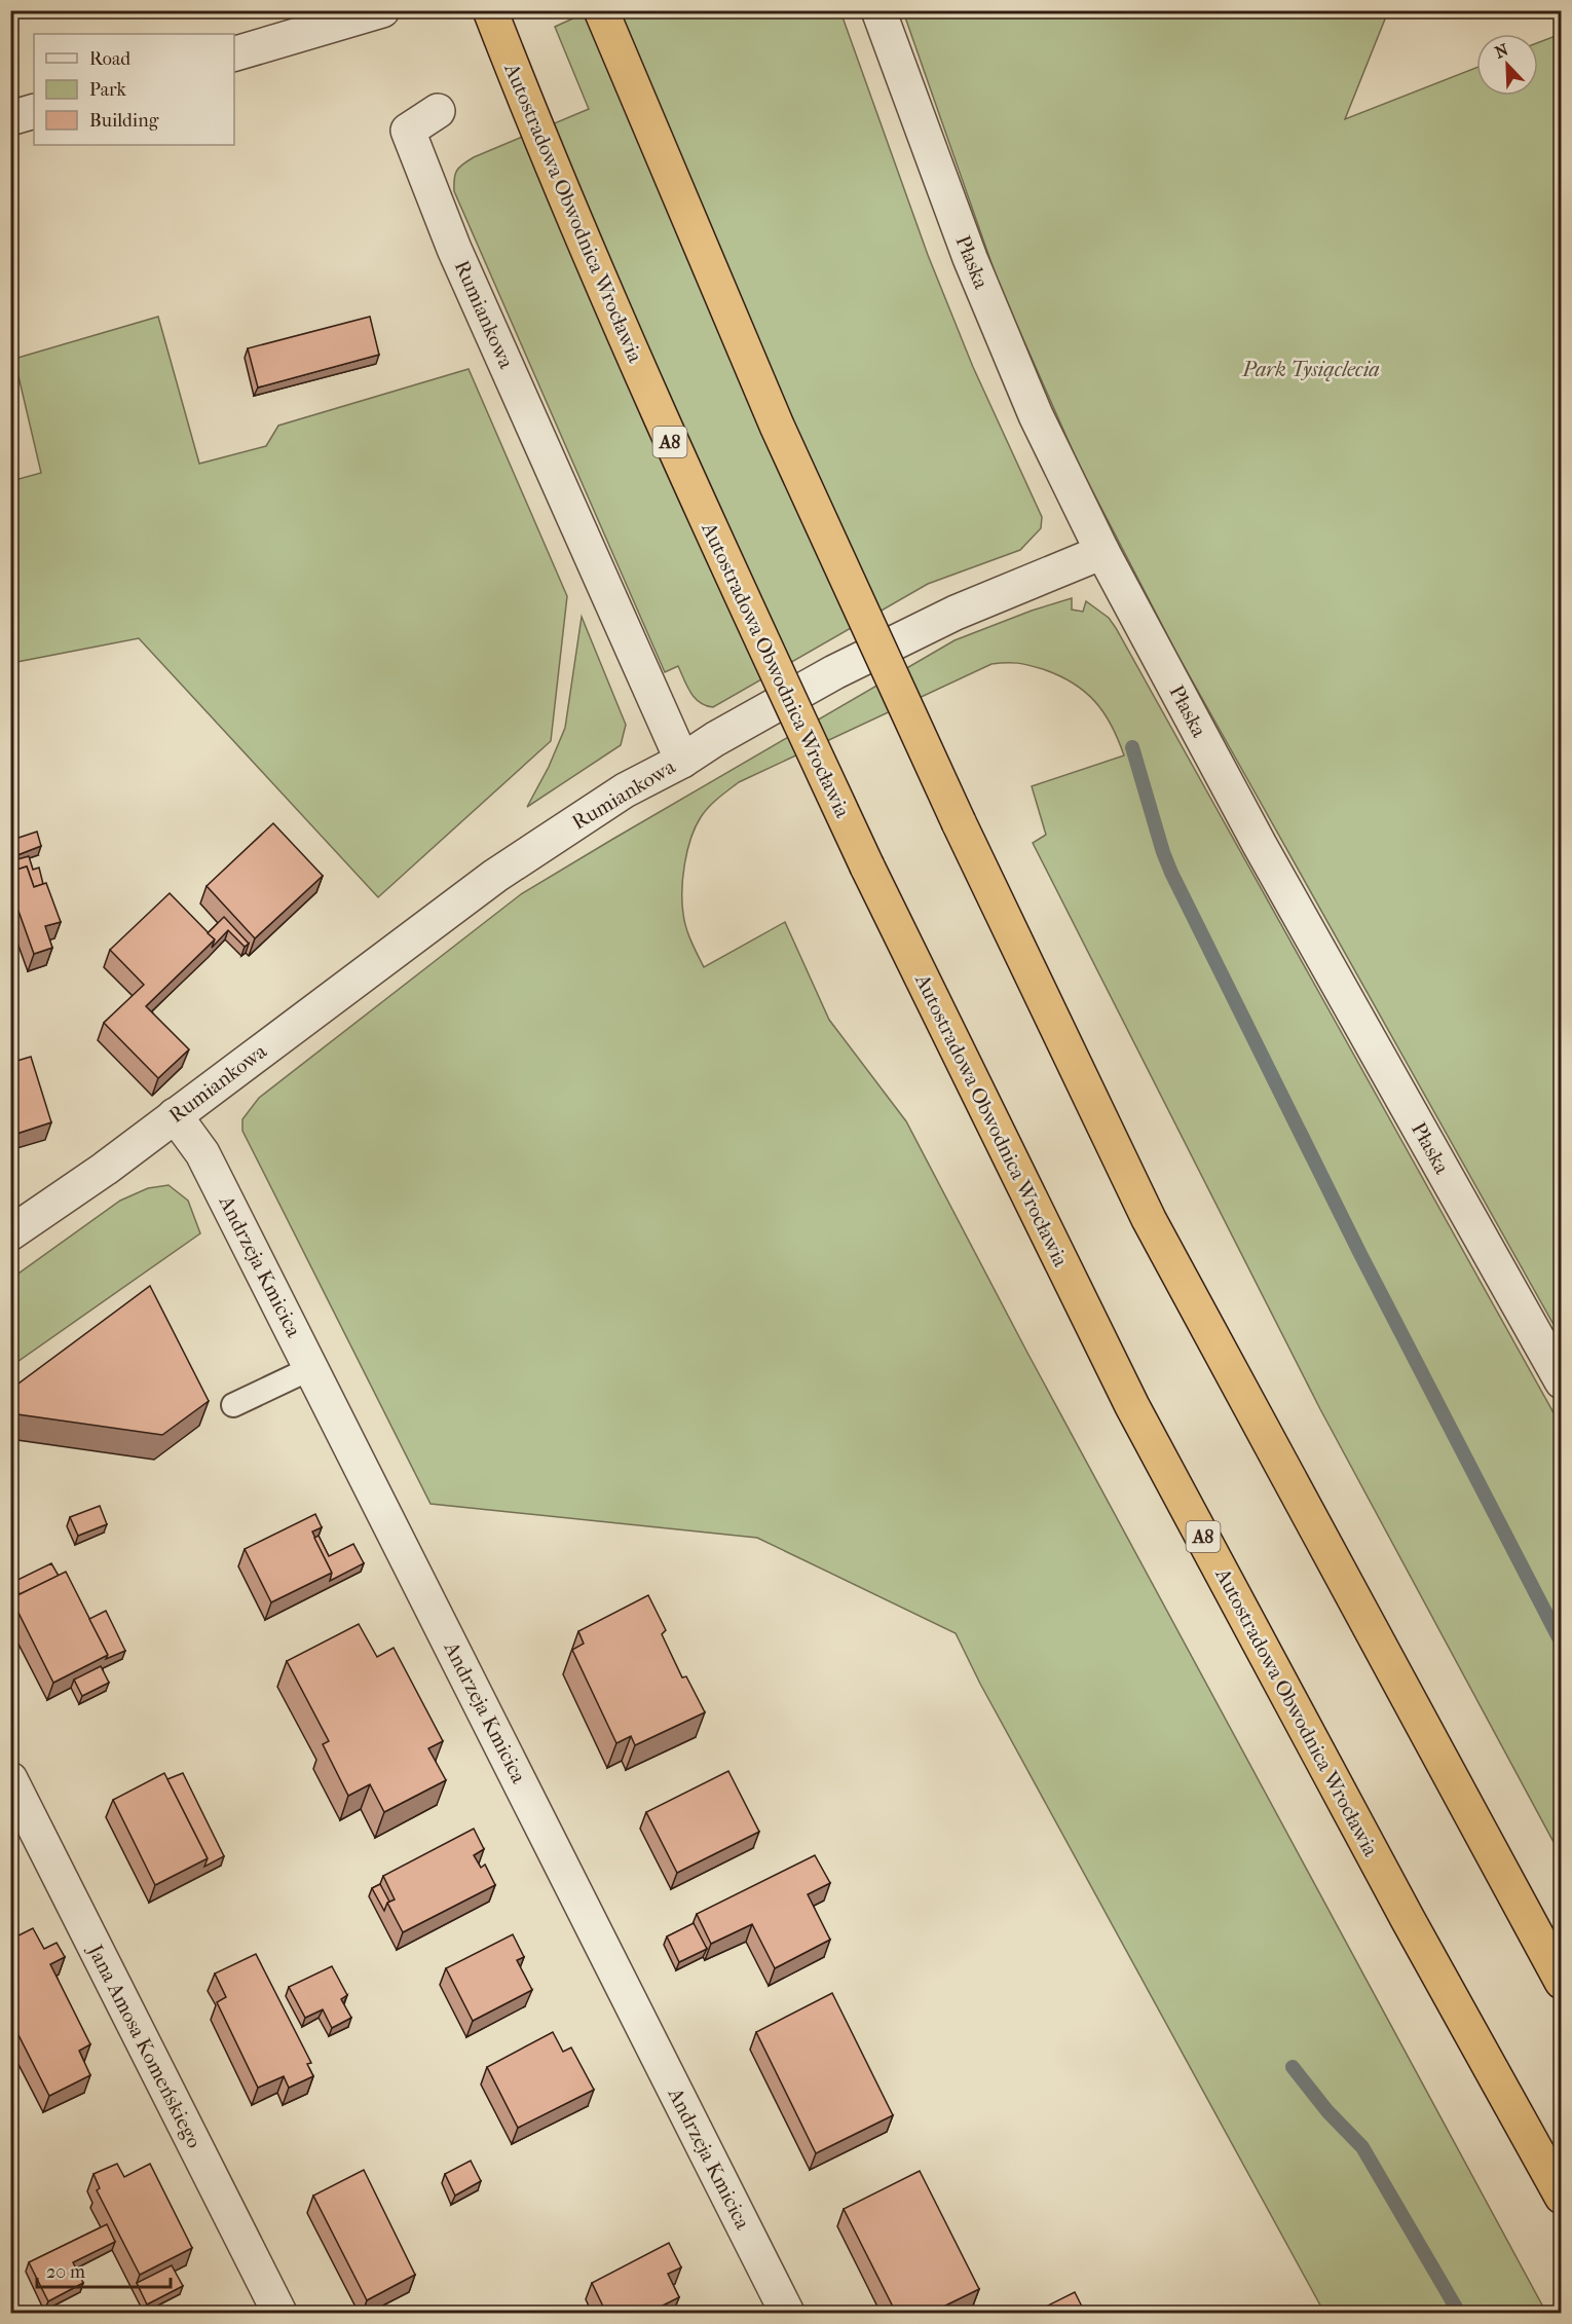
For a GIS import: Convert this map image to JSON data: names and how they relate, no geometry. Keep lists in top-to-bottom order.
{
  "streets": {
    "highway": ["Autostradowa Obwodnica Wrocławia", "A8"],
    "street": [
      "Płaska",
      "Rumiankowa",
      "Andrzeja Kmicica",
      "Jana Amosa Komeńskiego"
    ]
  },
  "crossings": [
    ["Rumiankowa", "Andrzeja Kmicica"]
  ],
  "parks": ["Park Tysiąclecia"],
  "legend": ["Road", "Park", "Building"],
  "scale_bar": "20 m",
  "north": "top left"
}
